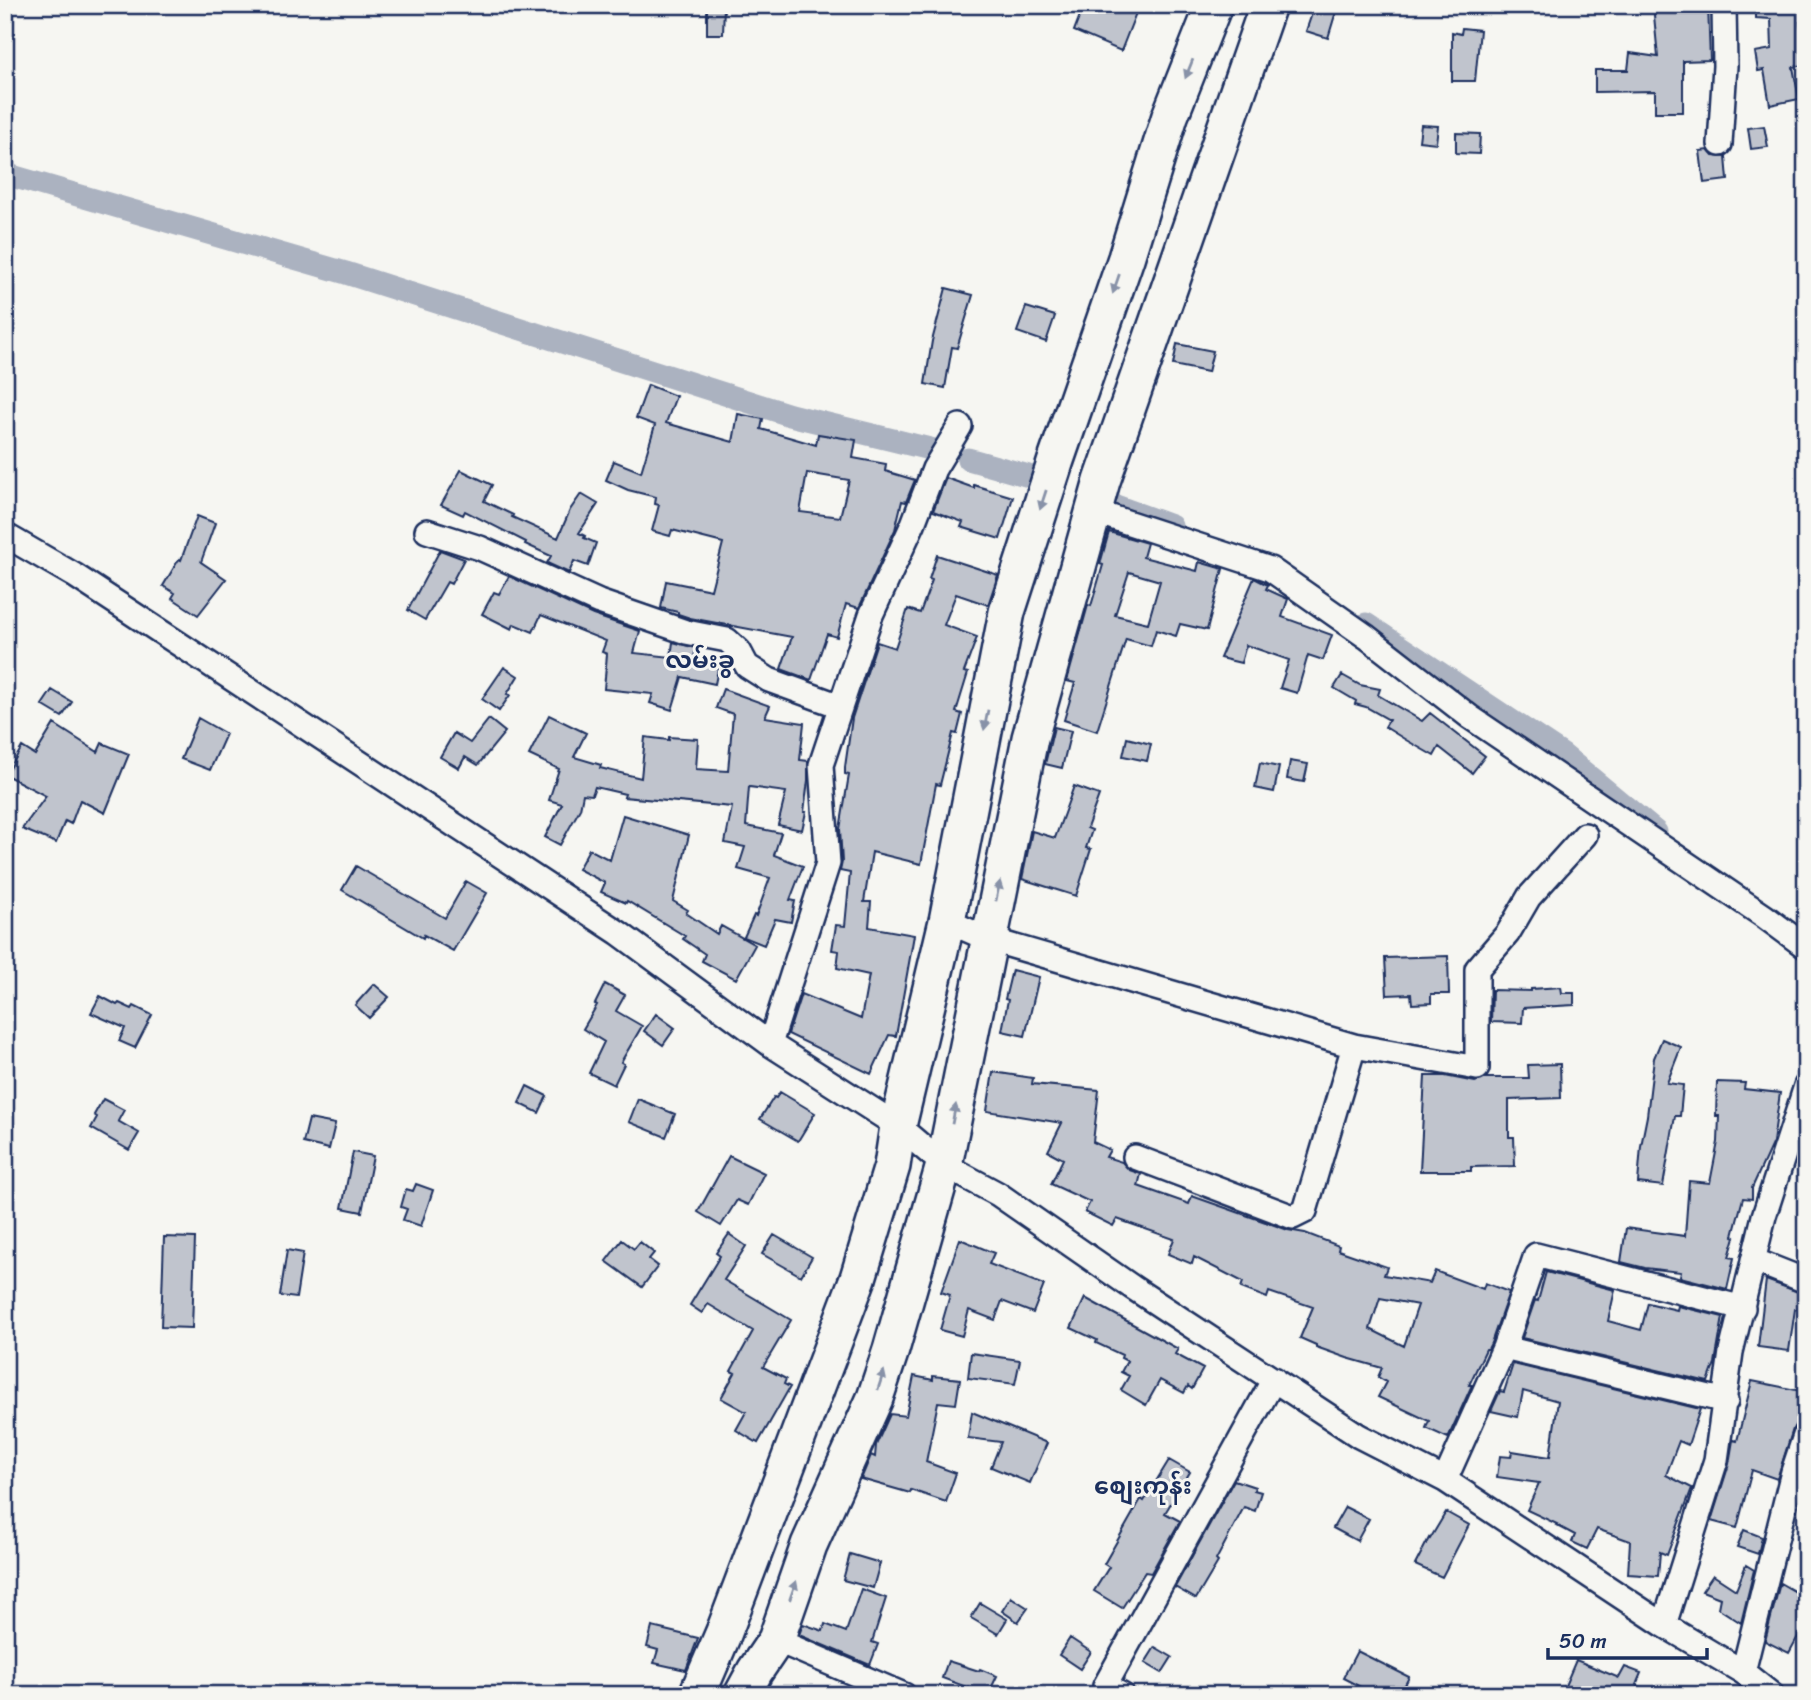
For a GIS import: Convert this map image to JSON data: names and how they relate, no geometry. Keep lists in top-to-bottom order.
{
  "districts": ["လမ်းခွ", "စျေးကုန်း"],
  "scale_bar": "50 m"
}
